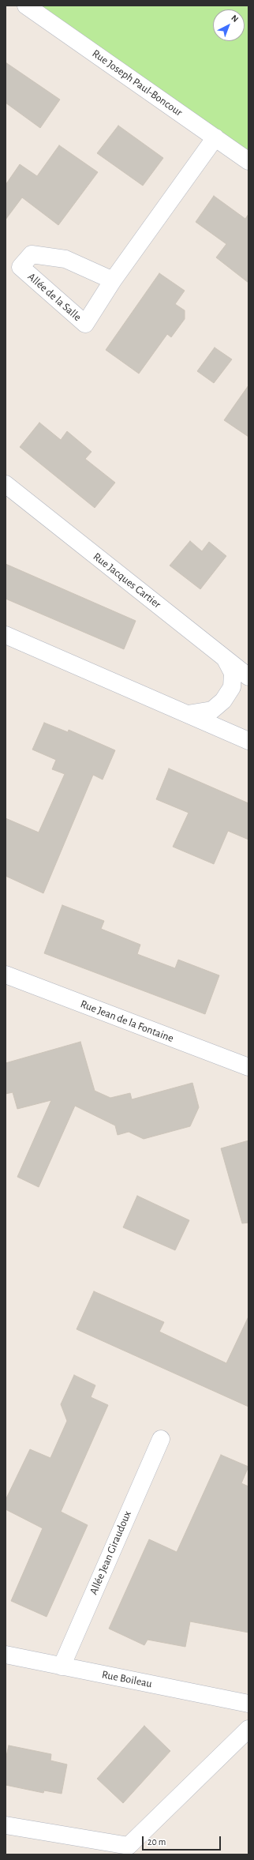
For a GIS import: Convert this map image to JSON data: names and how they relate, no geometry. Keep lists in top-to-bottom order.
{
  "streets": {
    "street": [
      "Rue Joseph Paul-Boncour",
      "Allée de la Salle",
      "Rue Jacques Cartier",
      "Rue Jean de la Fontaine",
      "Allée Jean Giraudoux",
      "Rue Boileau"
    ]
  },
  "crossings": [
    ["Rue Joseph Paul-Boncour", "Allée de la Salle"],
    ["Allée Jean Giraudoux", "Rue Boileau"]
  ],
  "scale_bar": "20 m",
  "north": "top right"
}
